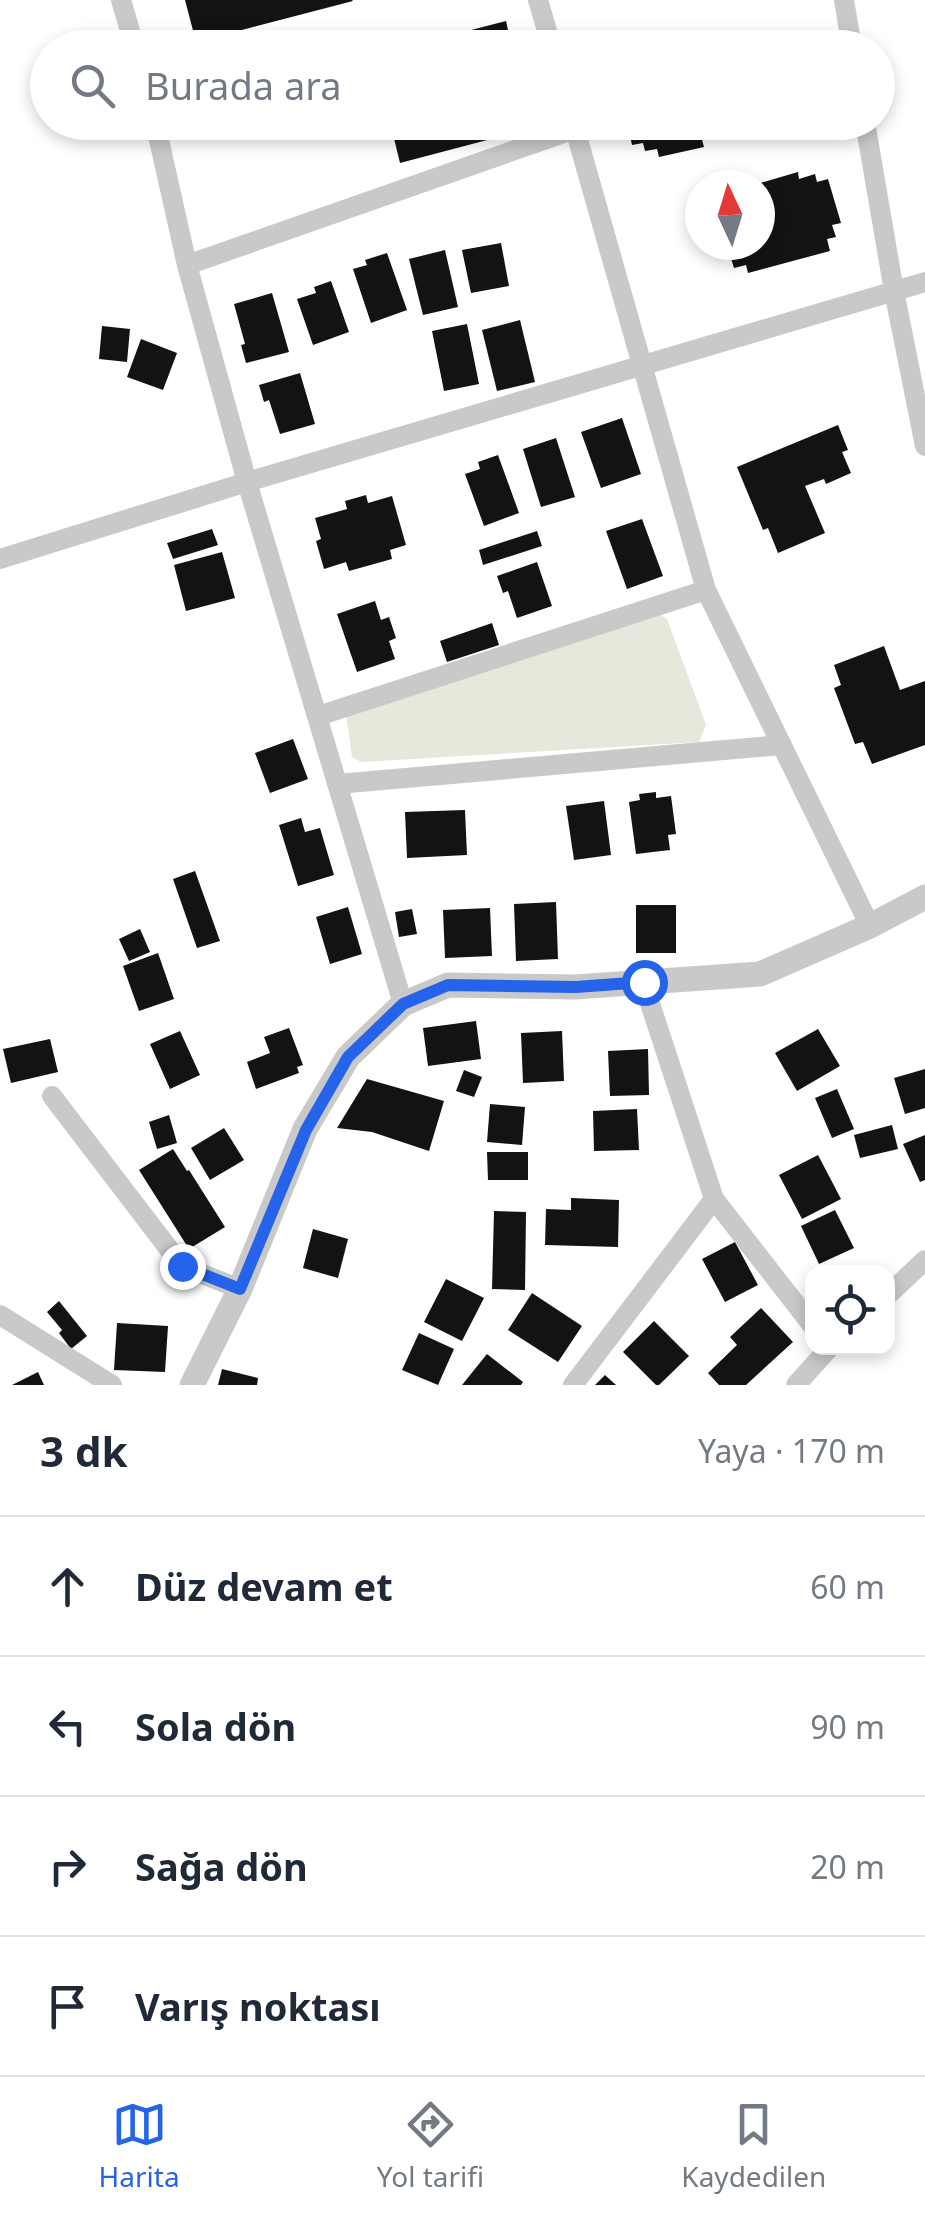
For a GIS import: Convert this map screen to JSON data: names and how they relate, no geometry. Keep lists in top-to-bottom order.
{
  "north": "top",
  "page": {
    "search": "Burada ara",
    "heading": ["3 dk", "Yaya · 170 m"],
    "list": [
      ["Düz devam et", "60 m"],
      ["Sola dön", "90 m"],
      ["Sağa dön", "20 m"],
      "Varış noktası"
    ],
    "nav": ["Harita", "Yol tarifi", "Kaydedilen"]
  }
}
